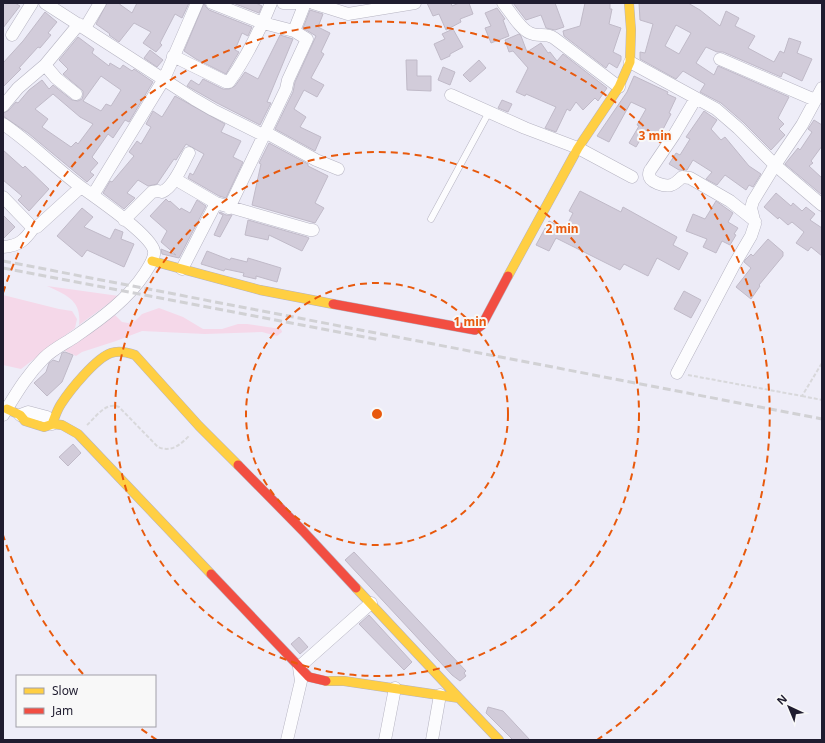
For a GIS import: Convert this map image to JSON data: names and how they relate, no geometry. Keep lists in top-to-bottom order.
{
  "legend": ["Slow", "Jam"],
  "north": "top left",
  "rings": ["3 min", "2 min", "1 min"]
}
